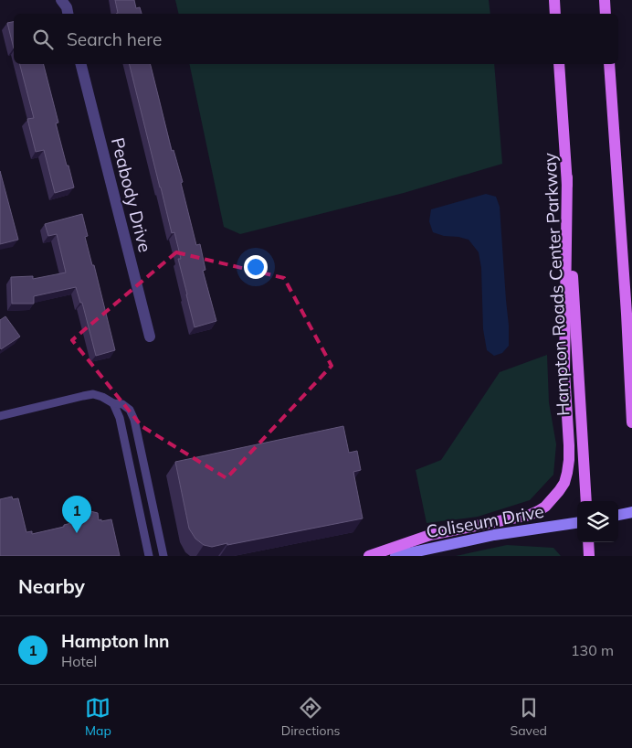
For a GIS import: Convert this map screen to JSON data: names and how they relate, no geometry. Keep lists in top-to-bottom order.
{
  "streets": {
    "main road": ["Hampton Roads Center Parkway"],
    "street": ["Peabody Drive", "Coliseum Drive"]
  },
  "page": {
    "search": "Search here",
    "pins": "1",
    "heading": "Nearby",
    "list": [
      {
        "mark": "1",
        "name": "Hampton Inn",
        "note": "Hotel",
        "value": "130 m"
      }
    ],
    "nav": ["Map", "Directions", "Saved"]
  }
}
